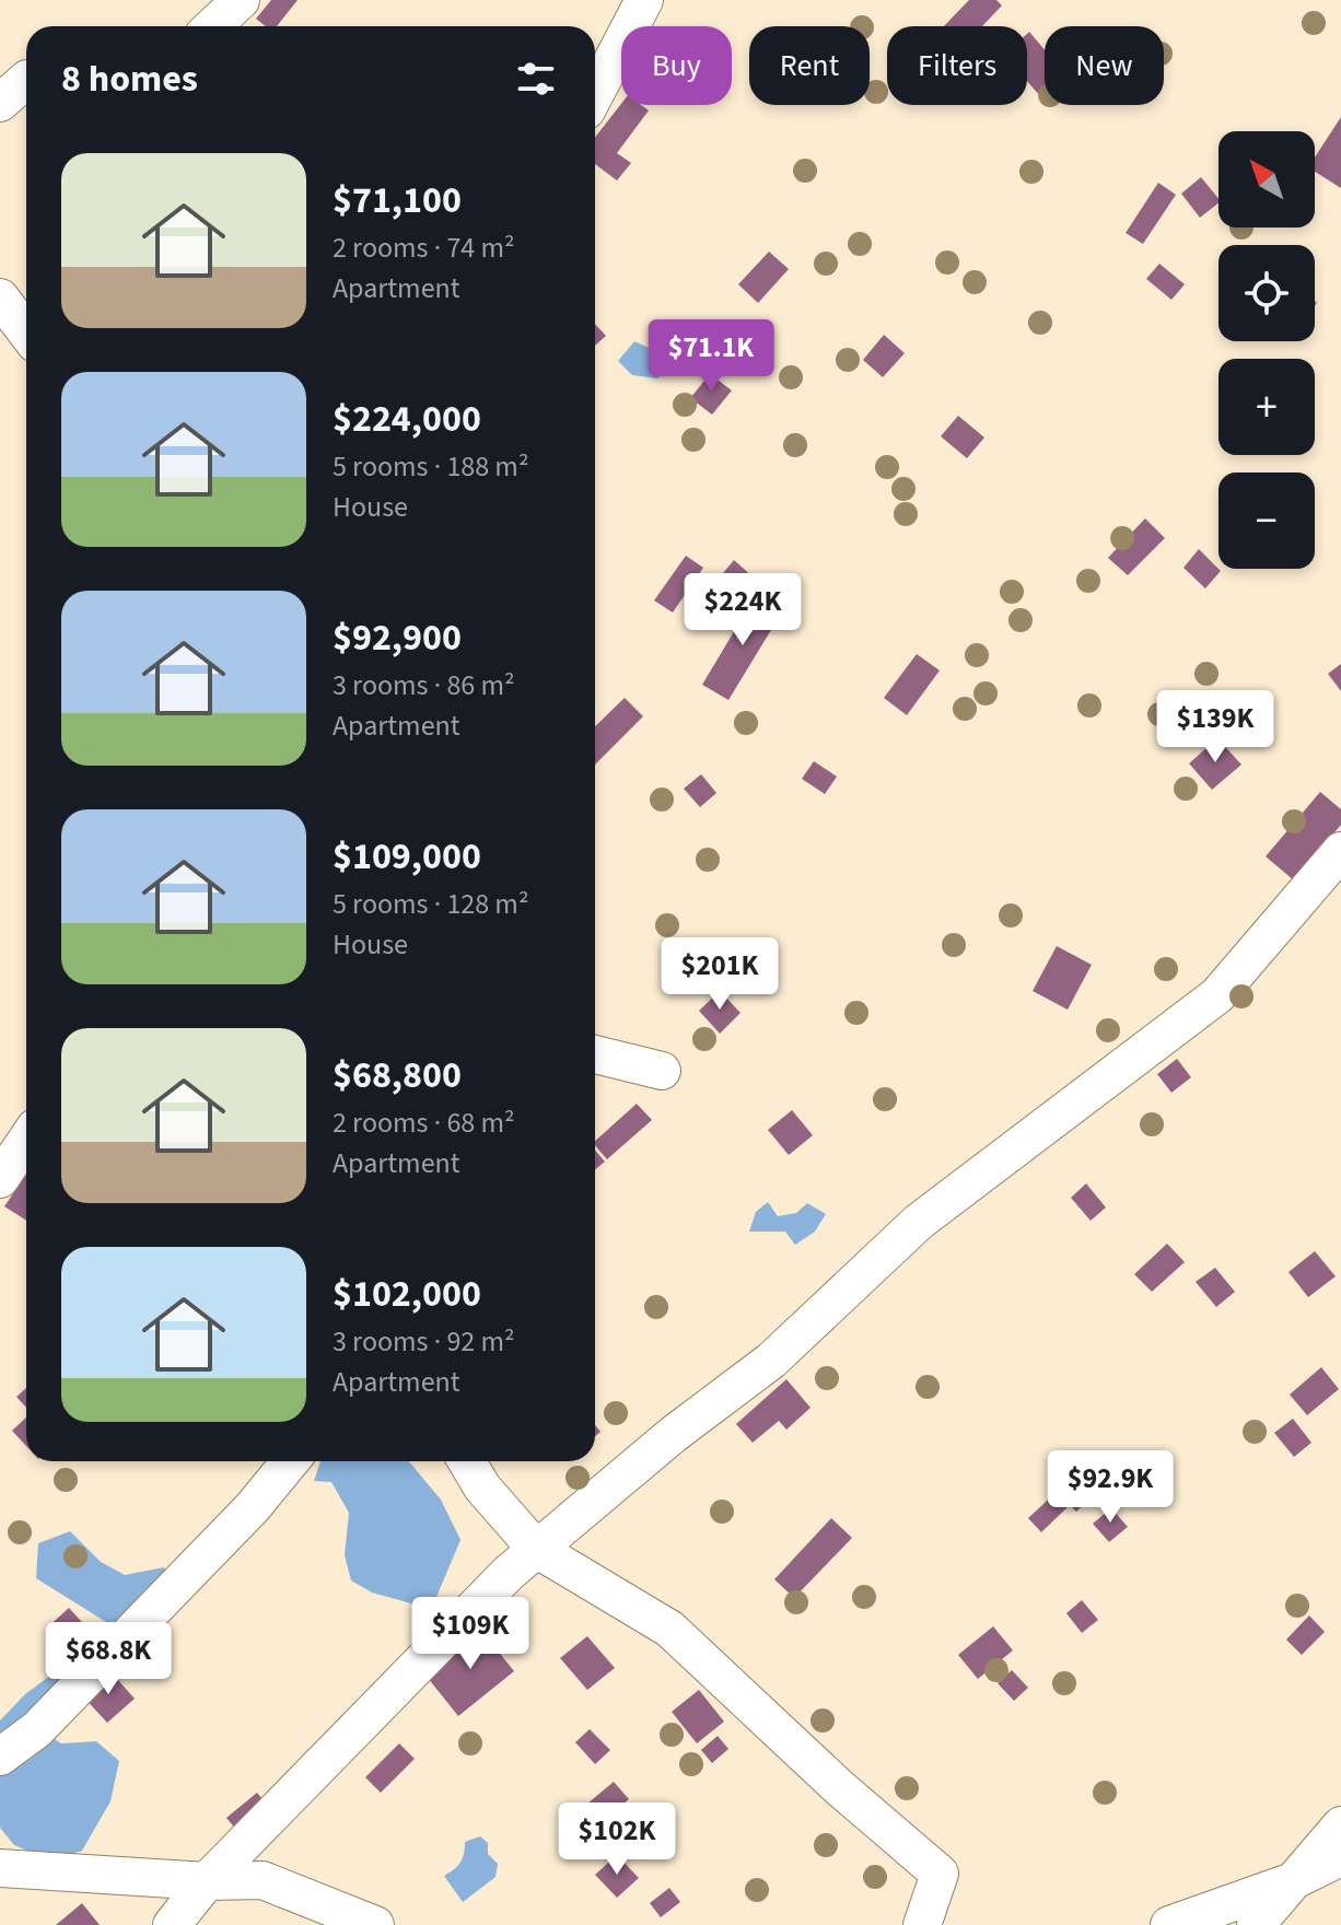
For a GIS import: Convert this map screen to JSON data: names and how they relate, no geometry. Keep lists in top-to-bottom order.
{
  "north": "top left",
  "page": {
    "chip": [
      "Buy",
      "Rent",
      "Filters",
      "New"
    ],
    "heading": "8 homes",
    "map_buttons": ["+", "−"],
    "list": [
      {
        "name": "$71,100",
        "note": "2 rooms · 74 m² · Apartment"
      },
      {
        "name": "$224,000",
        "note": "5 rooms · 188 m² · House"
      },
      {
        "name": "$92,900",
        "note": "3 rooms · 86 m² · Apartment"
      },
      {
        "name": "$109,000",
        "note": "5 rooms · 128 m² · House"
      },
      {
        "name": "$68,800",
        "note": "2 rooms · 68 m² · Apartment"
      },
      {
        "name": "$102,000",
        "note": "3 rooms · 92 m² · Apartment"
      }
    ],
    "price": [
      "$71.1K",
      "$224K",
      "$139K",
      "$201K",
      "$92.9K",
      "$109K",
      "$68.8K",
      "$102K"
    ]
  }
}
